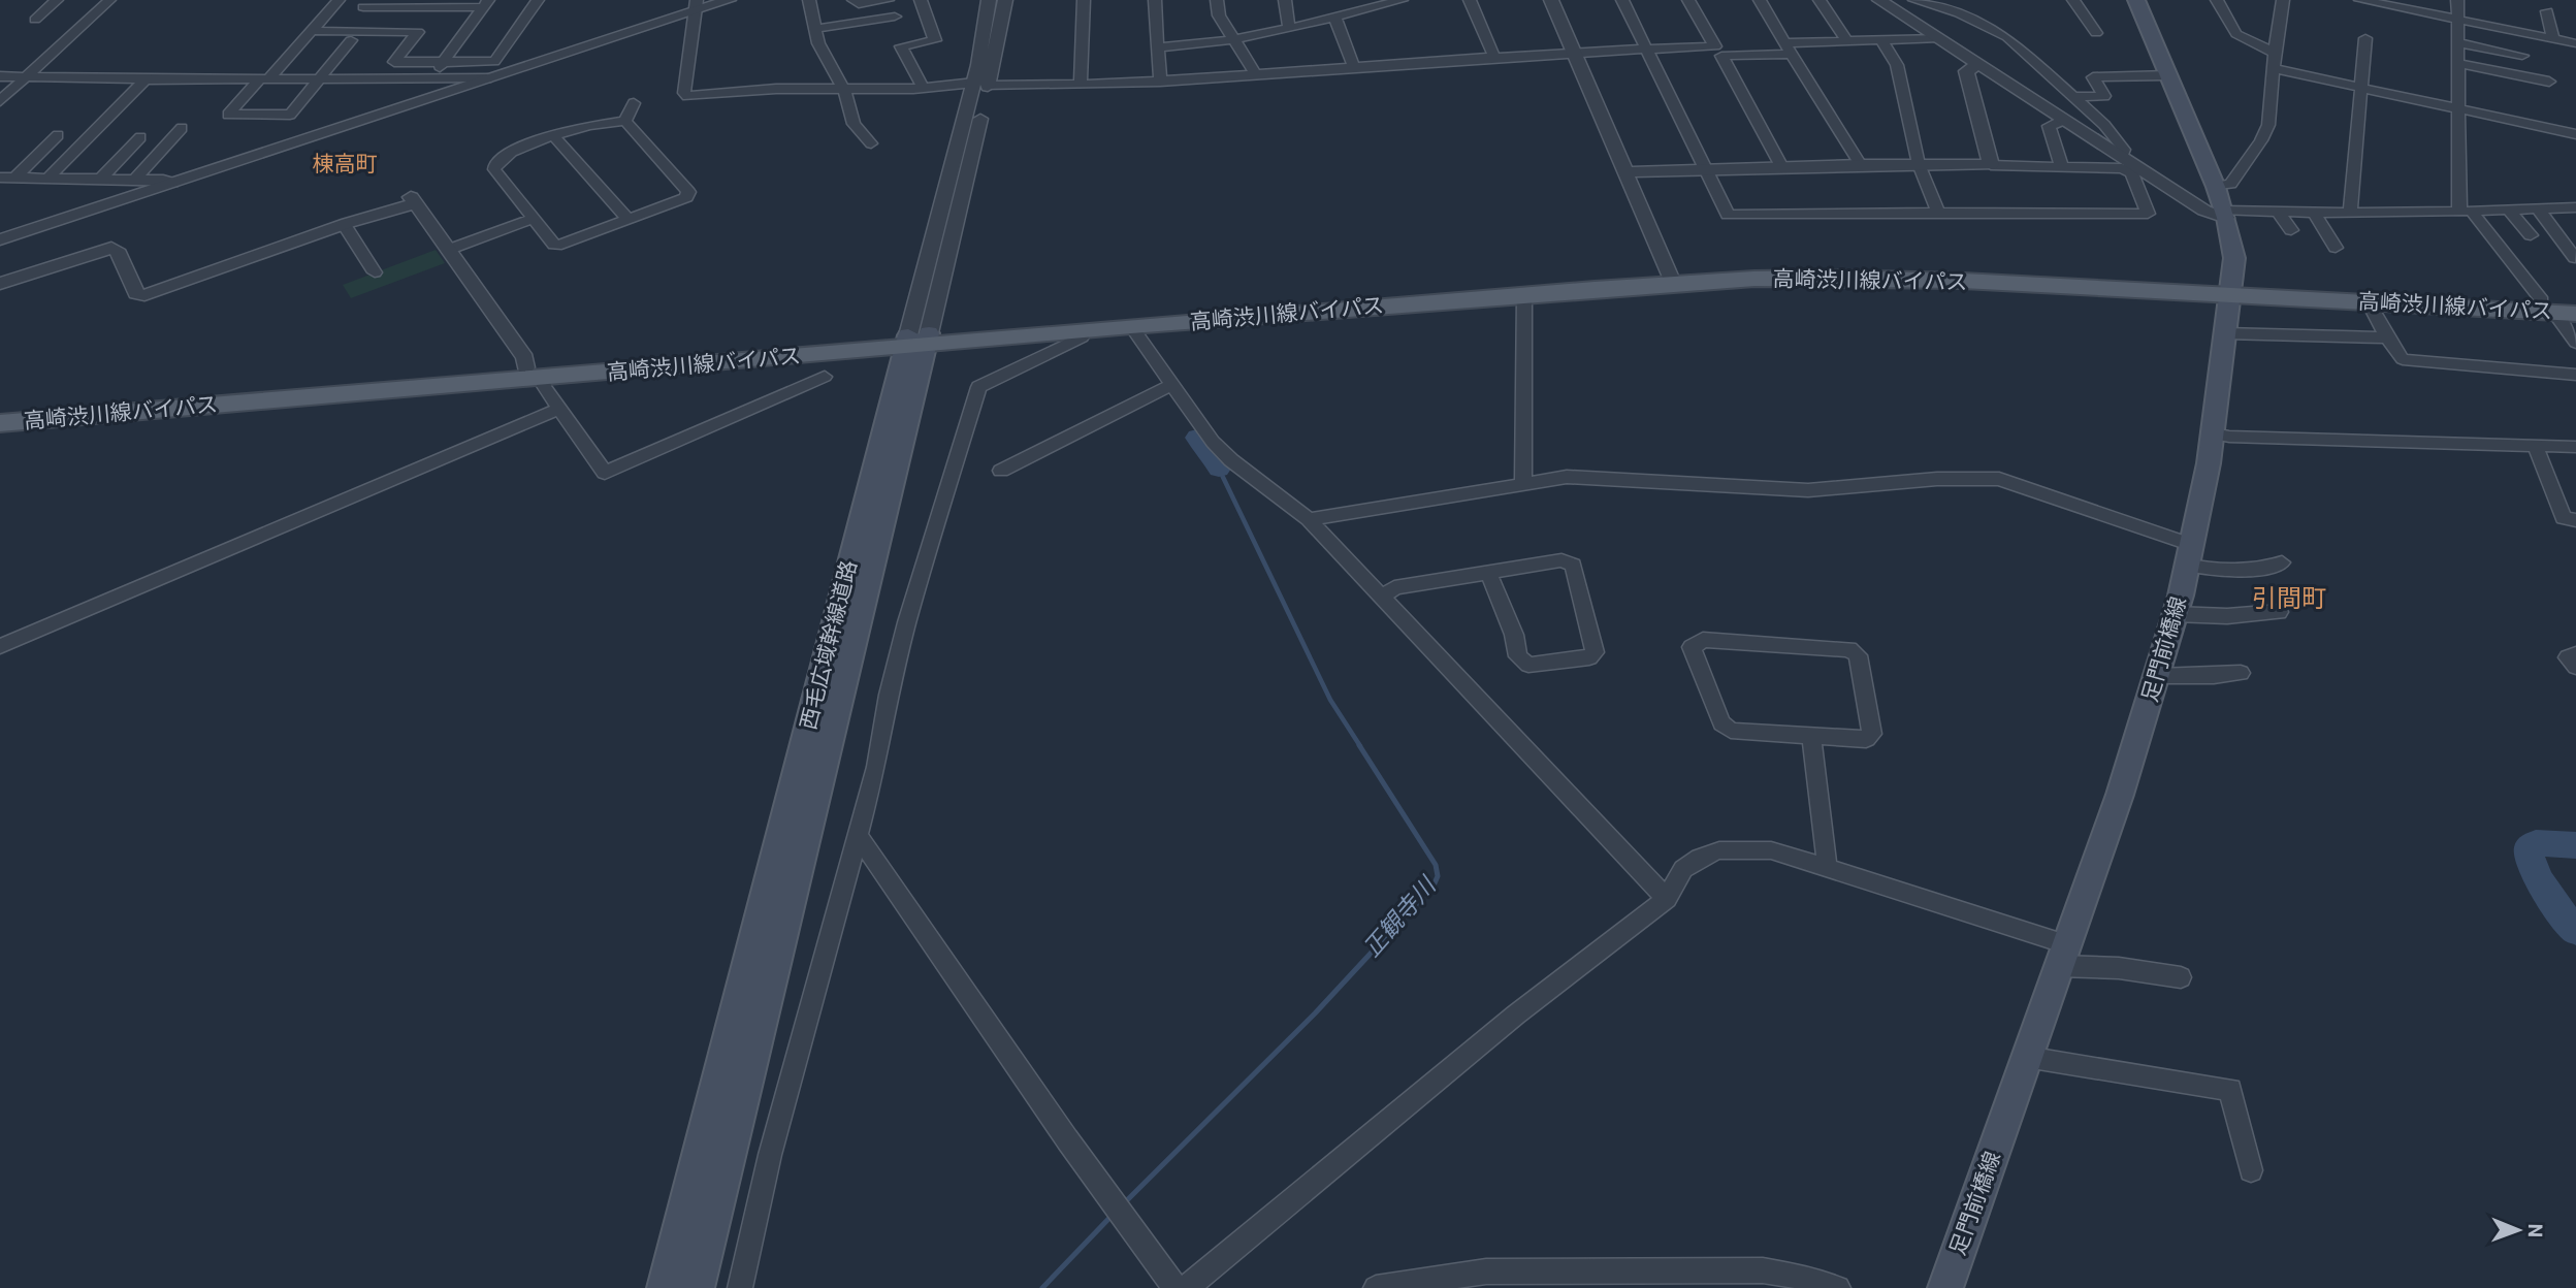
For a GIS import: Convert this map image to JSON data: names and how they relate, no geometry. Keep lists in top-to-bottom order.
{
  "streets": {
    "main road": ["高崎渋川線バイパス", "西毛広域幹線道路", "足門前橋線"]
  },
  "crossings": [
    ["高崎渋川線バイパス", "西毛広域幹線道路"],
    ["高崎渋川線バイパス", "足門前橋線"]
  ],
  "districts": ["棟高町", "引間町"],
  "water": ["正観寺川"],
  "north": "right"
}
